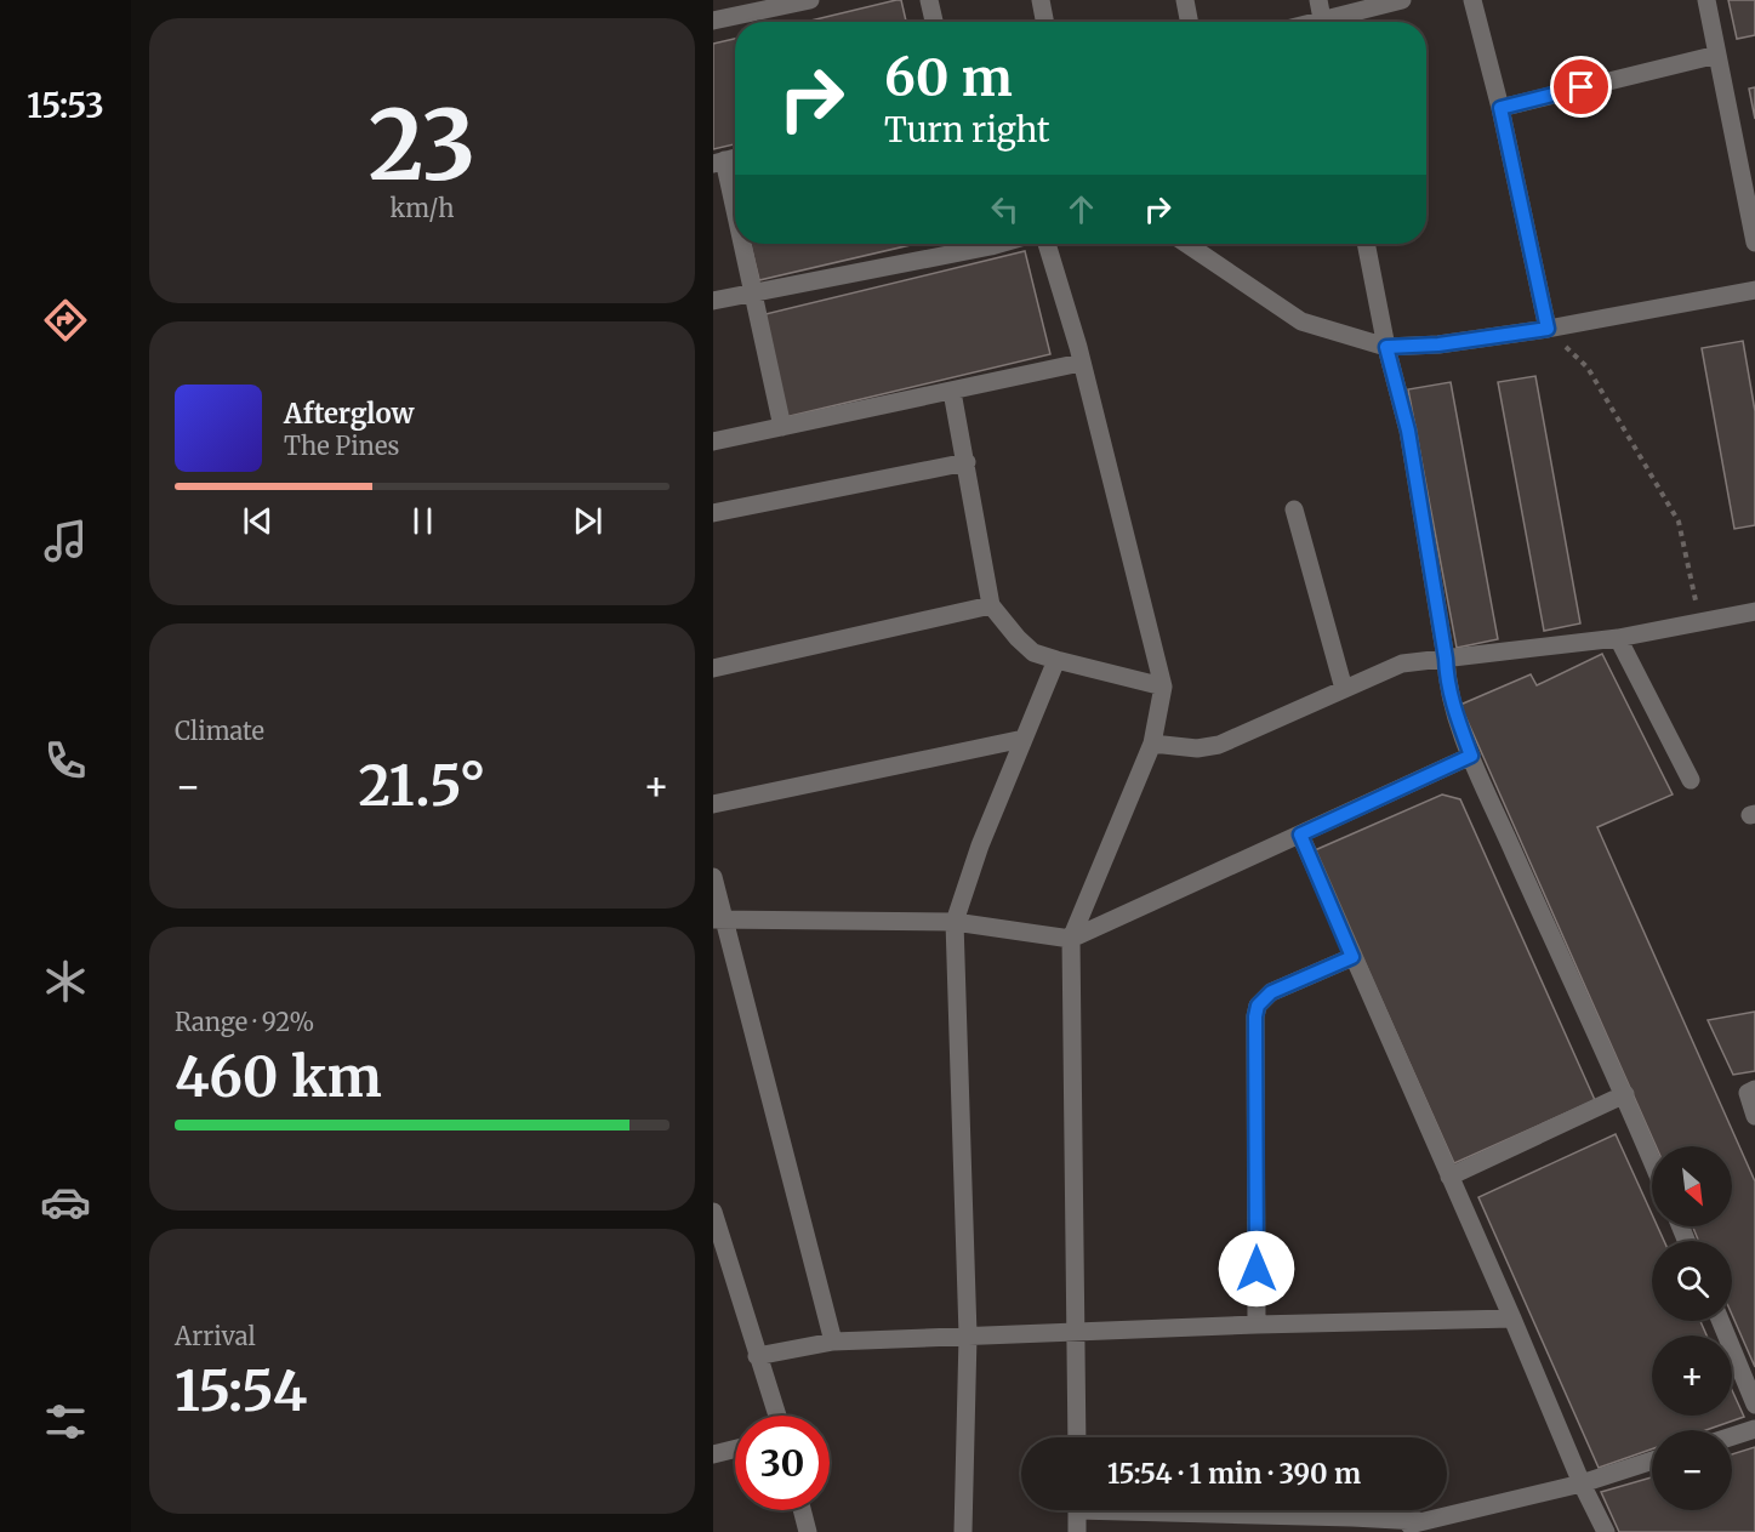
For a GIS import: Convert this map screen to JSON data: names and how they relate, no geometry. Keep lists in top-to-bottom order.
{
  "north": "bottom right",
  "page": {
    "tabs": "15:53",
    "tile": [
      ["23", "km/h"],
      "Climate",
      ["Range · 92%", "460 km"],
      ["Arrival", "15:54"]
    ],
    "turn": ["60 m", "Turn right"],
    "song": ["Afterglow", "The Pines"],
    "heat": ["−", "21.5°", "+"],
    "map_buttons": ["+", "−"],
    "limit": "30",
    "trip": "15:54 · 1 min · 390 m"
  }
}
